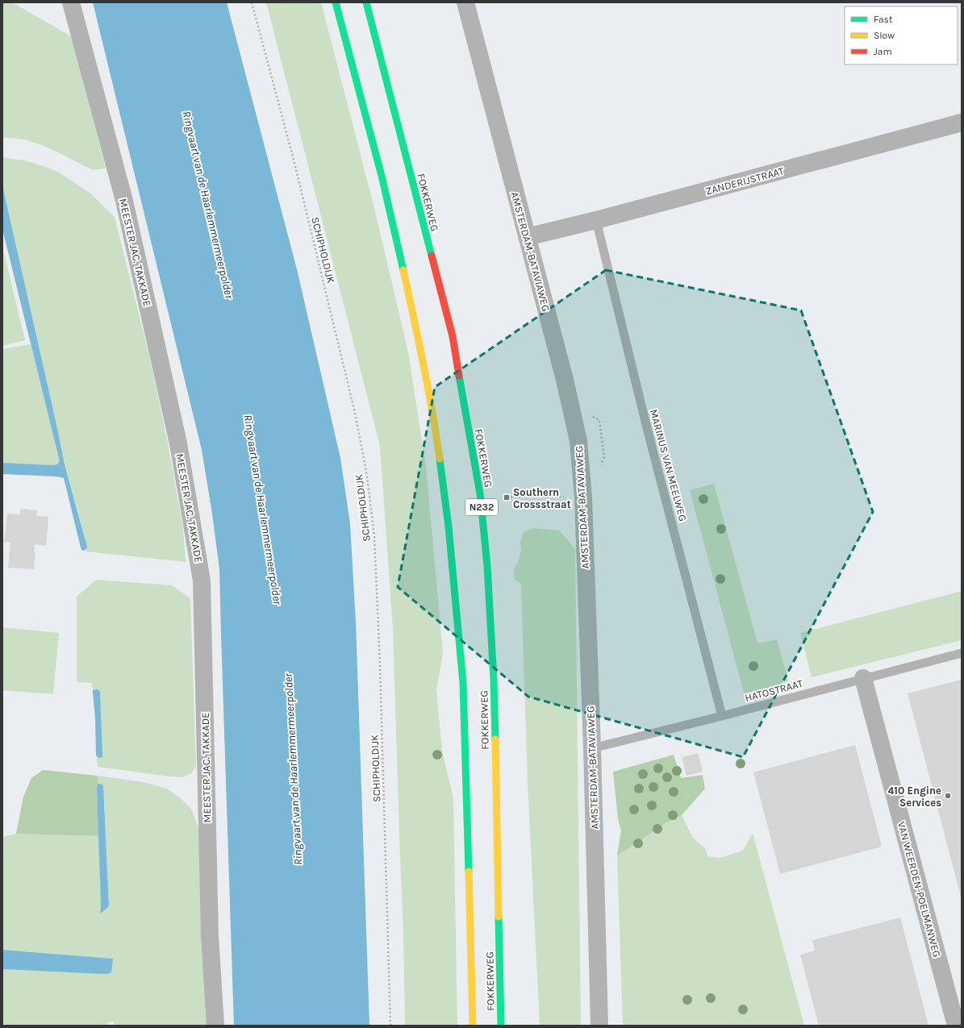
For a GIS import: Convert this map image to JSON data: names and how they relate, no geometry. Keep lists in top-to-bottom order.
{
  "streets": {
    "main road": ["FOKKERWEG", "N232"],
    "street": [
      "ZANDERIJSTRAAT",
      "AMSTERDAM-BATAVIAWEG",
      "MEESTER JAC. TAKKADE",
      "VAN WEERDEN-POELMANWEG"
    ],
    "lane": ["MARINUS VAN MEELWEG", "HATOSTRAAT"],
    "path": ["SCHIPHOLDIJK"]
  },
  "crossings": [
    ["ZANDERIJSTRAAT", "AMSTERDAM-BATAVIAWEG"],
    ["ZANDERIJSTRAAT", "MARINUS VAN MEELWEG"],
    ["AMSTERDAM-BATAVIAWEG", "HATOSTRAAT"],
    ["MARINUS VAN MEELWEG", "HATOSTRAAT"],
    ["HATOSTRAAT", "VAN WEERDEN-POELMANWEG"]
  ],
  "water": ["Ringvaart van de Haarlemmermeerpolder"],
  "places": {
    "transit": ["Southern Crossstraat"],
    "other": ["410 Engine Services"]
  },
  "legend": ["Fast", "Slow", "Jam"]
}
